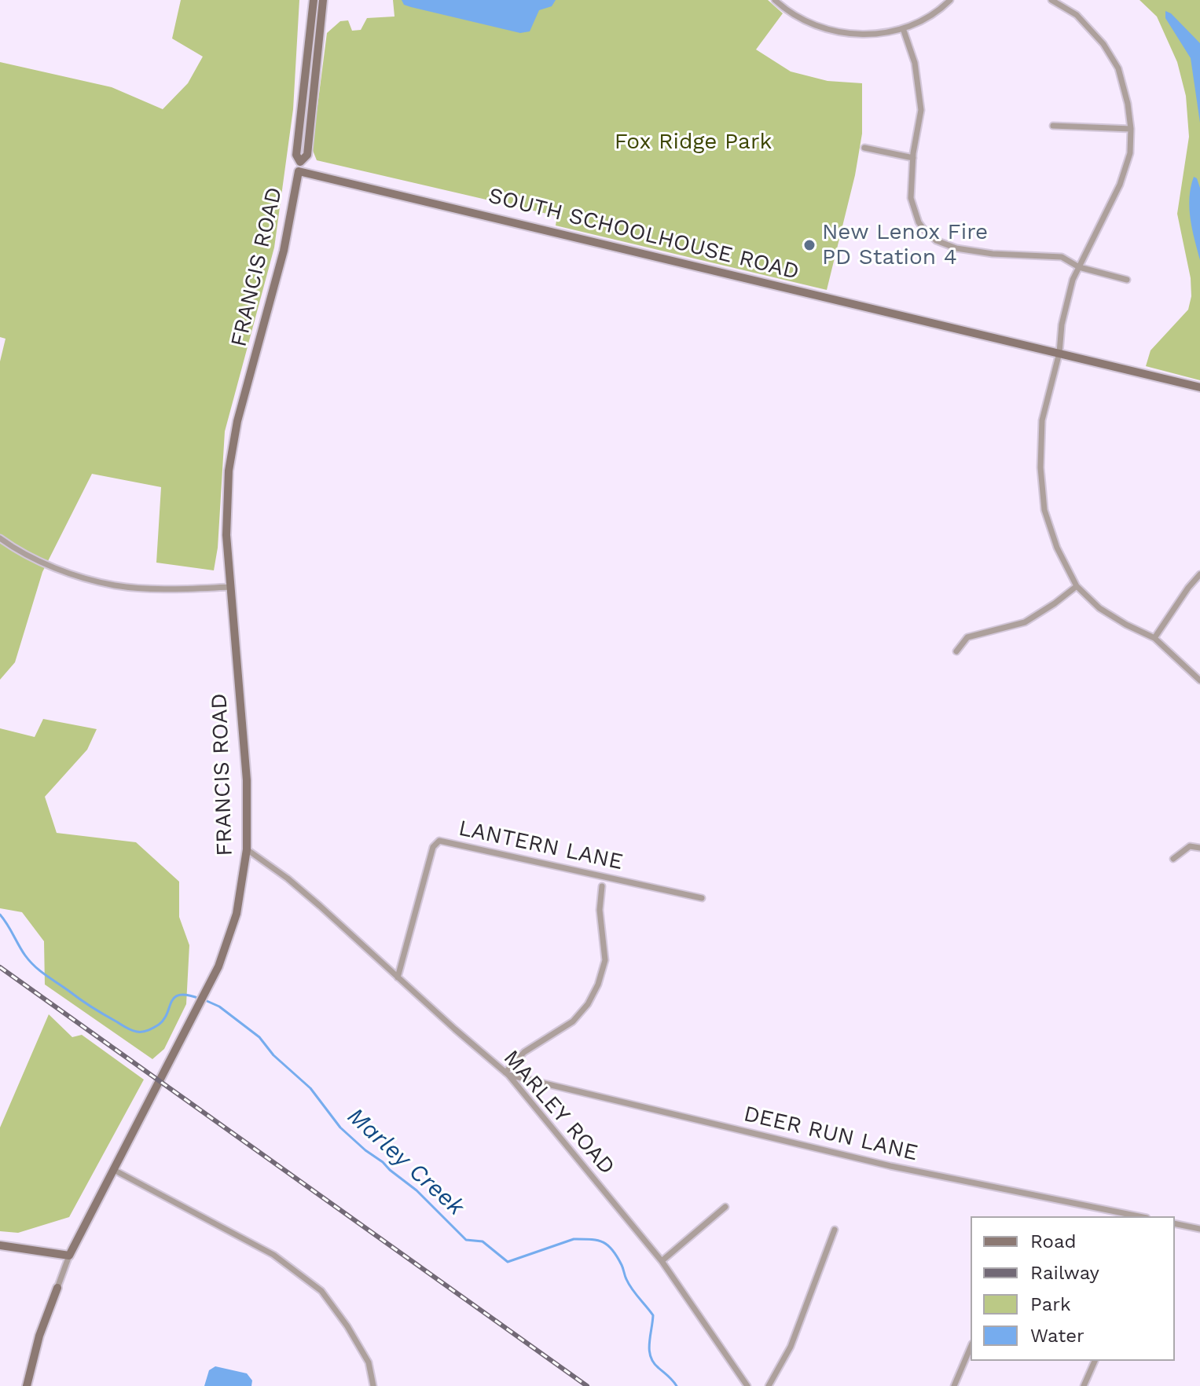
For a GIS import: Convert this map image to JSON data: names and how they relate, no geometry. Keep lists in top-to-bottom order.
{
  "streets": {
    "street": [
      "SOUTH SCHOOLHOUSE ROAD",
      "FRANCIS ROAD",
      "LANTERN LANE",
      "MARLEY ROAD",
      "DEER RUN LANE"
    ]
  },
  "crossings": [
    ["SOUTH SCHOOLHOUSE ROAD", "FRANCIS ROAD"],
    ["FRANCIS ROAD", "MARLEY ROAD"],
    ["LANTERN LANE", "MARLEY ROAD"],
    ["MARLEY ROAD", "DEER RUN LANE"]
  ],
  "water": ["Marley Creek"],
  "parks": ["Fox Ridge Park"],
  "places": ["New Lenox Fire PD Station 4"],
  "legend": [
    "Road",
    "Railway",
    "Park",
    "Water"
  ]
}
